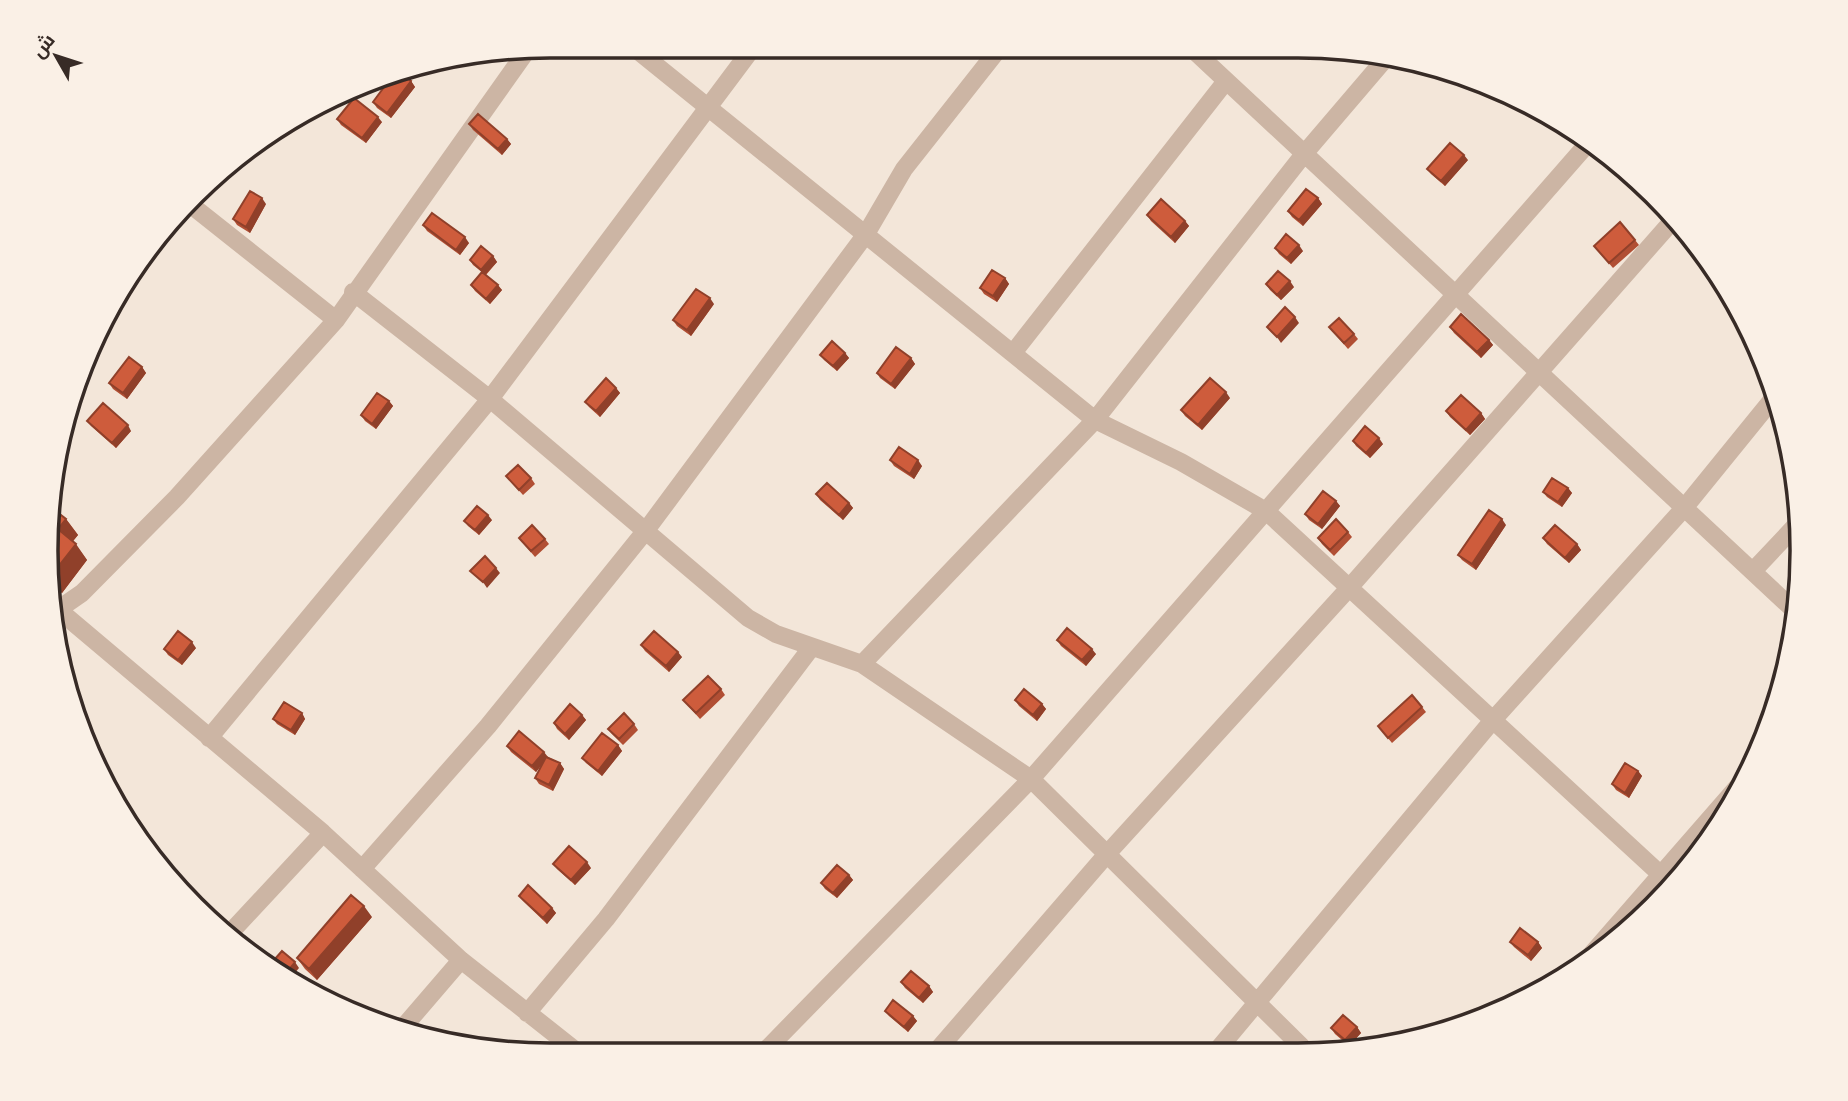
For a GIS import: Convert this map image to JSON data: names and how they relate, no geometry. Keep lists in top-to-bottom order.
{
  "north": "top left"
}
